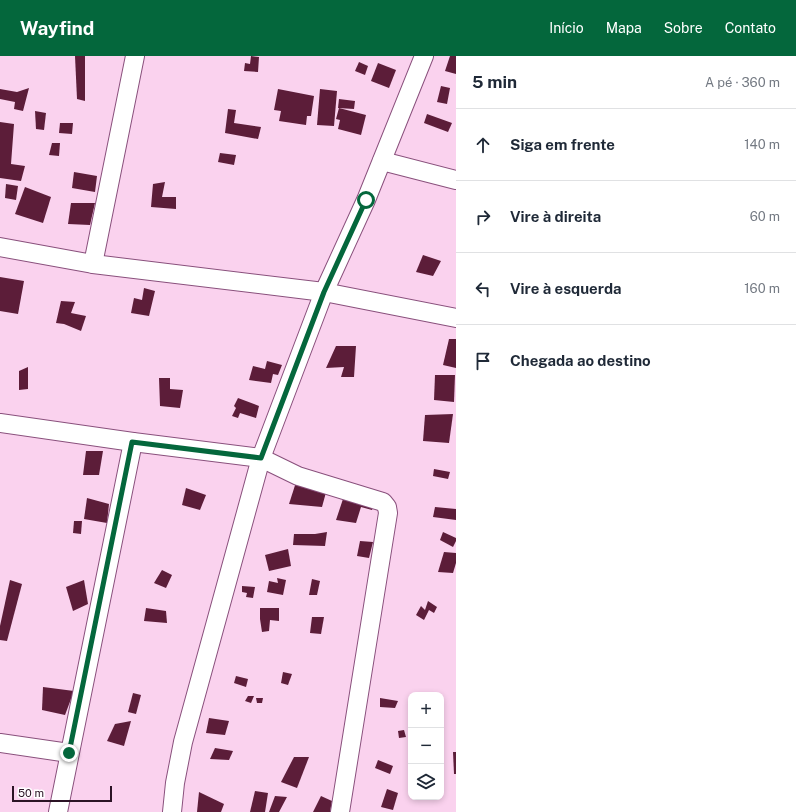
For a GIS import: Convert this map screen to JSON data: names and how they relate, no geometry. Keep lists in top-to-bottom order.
{
  "scale_bar": "50 m",
  "page": {
    "header": "Wayfind",
    "nav": [
      "Início",
      "Mapa",
      "Sobre",
      "Contato"
    ],
    "heading": ["5 min", "A pé · 360 m"],
    "list": [
      ["Siga em frente", "140 m"],
      ["Vire à direita", "60 m"],
      ["Vire à esquerda", "160 m"],
      "Chegada ao destino"
    ],
    "map_buttons": ["+", "−"],
    "scale": "50 m"
  }
}
